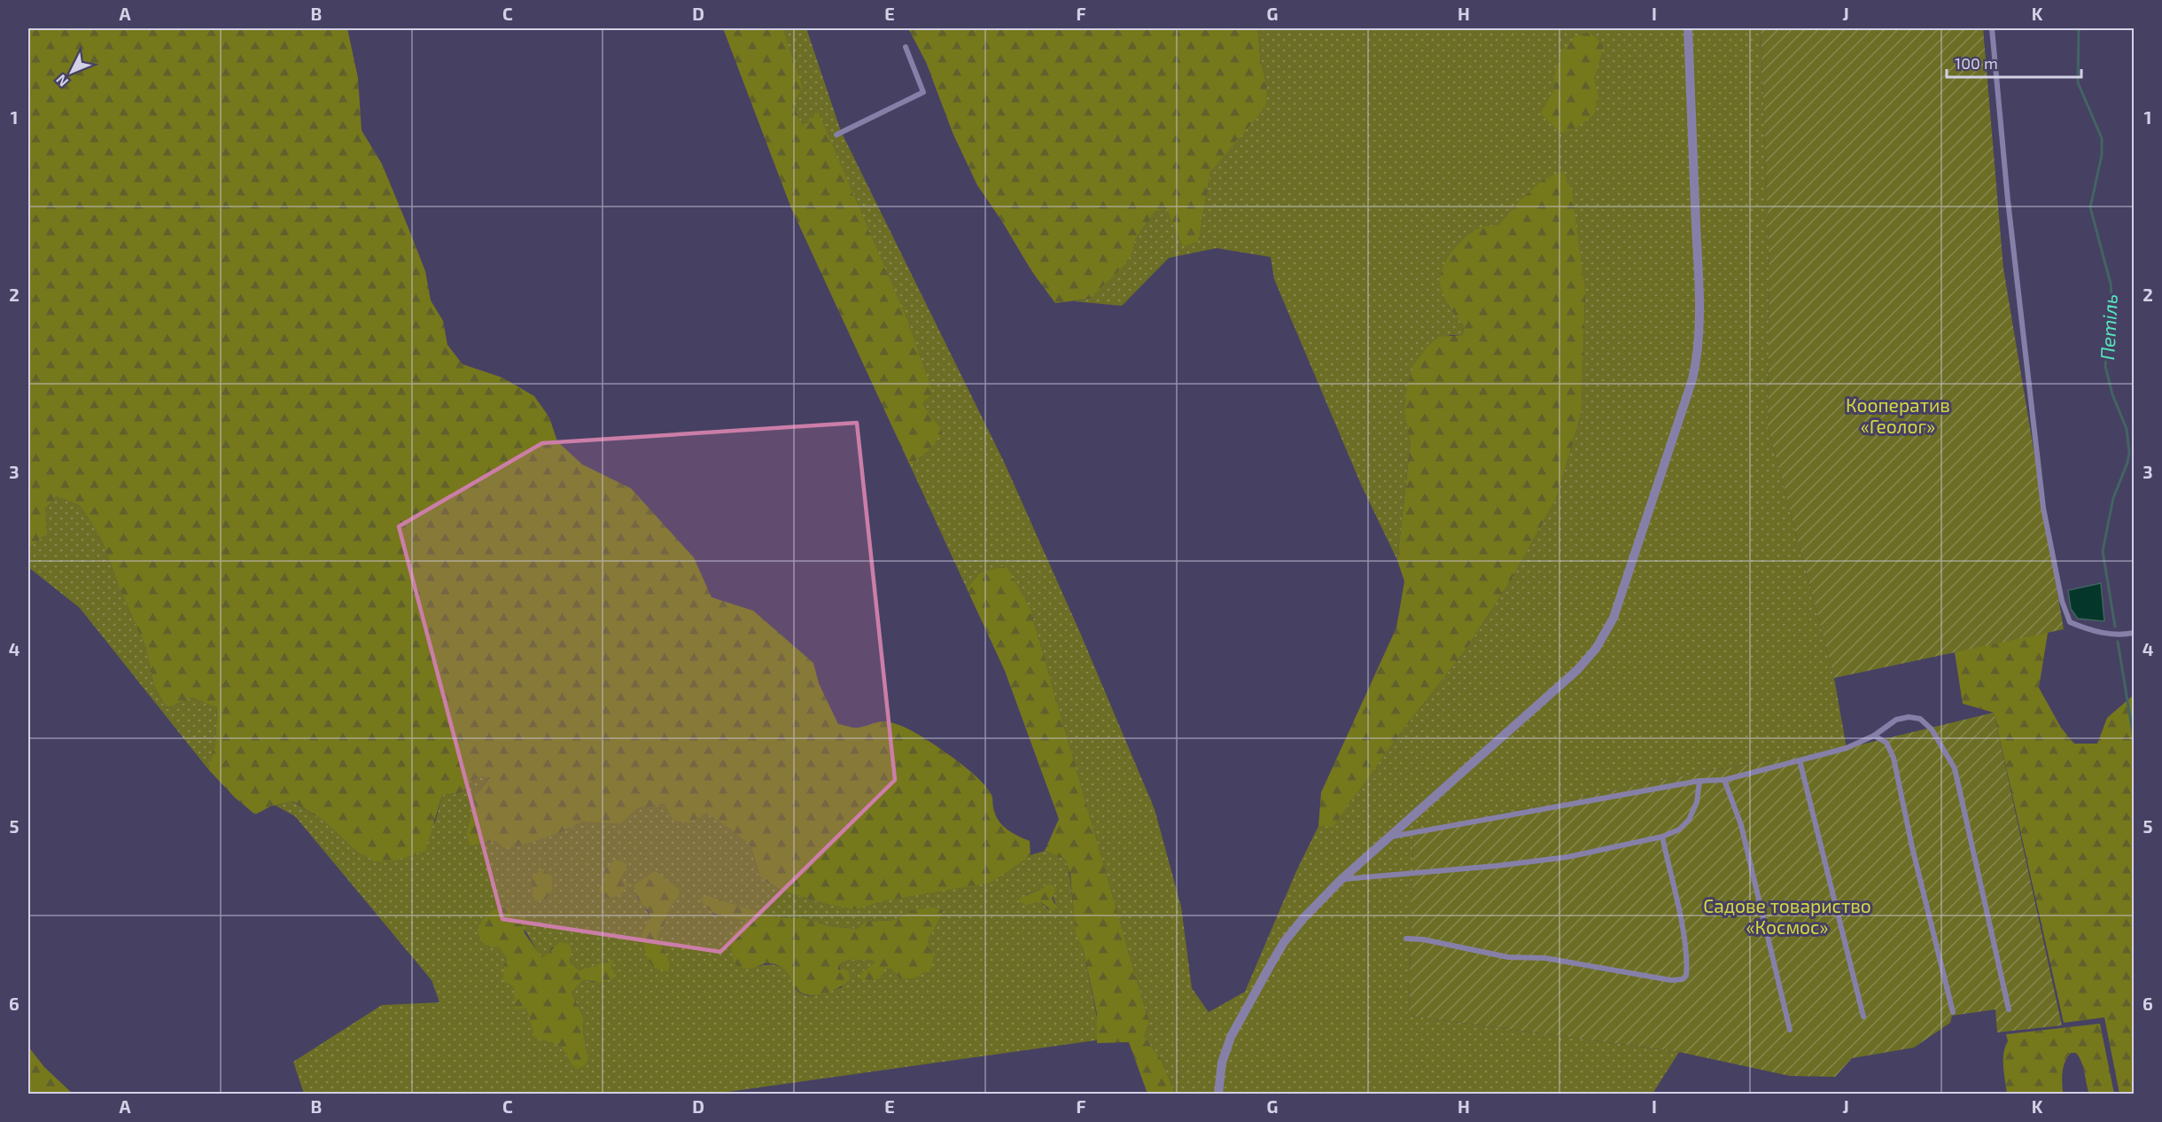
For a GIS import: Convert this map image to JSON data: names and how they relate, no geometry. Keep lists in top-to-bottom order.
{
  "water": ["Петіль"],
  "parks": ["Кооператив «Геолог»", "Садове товариство «Космос»"],
  "scale_bar": "100 m",
  "north": "bottom left",
  "grid": {
    "columns": [
      "A",
      "B",
      "C",
      "D",
      "E",
      "F",
      "G",
      "H",
      "I",
      "J",
      "K"
    ],
    "rows": [
      "1",
      "2",
      "3",
      "4",
      "5",
      "6"
    ]
  }
}
